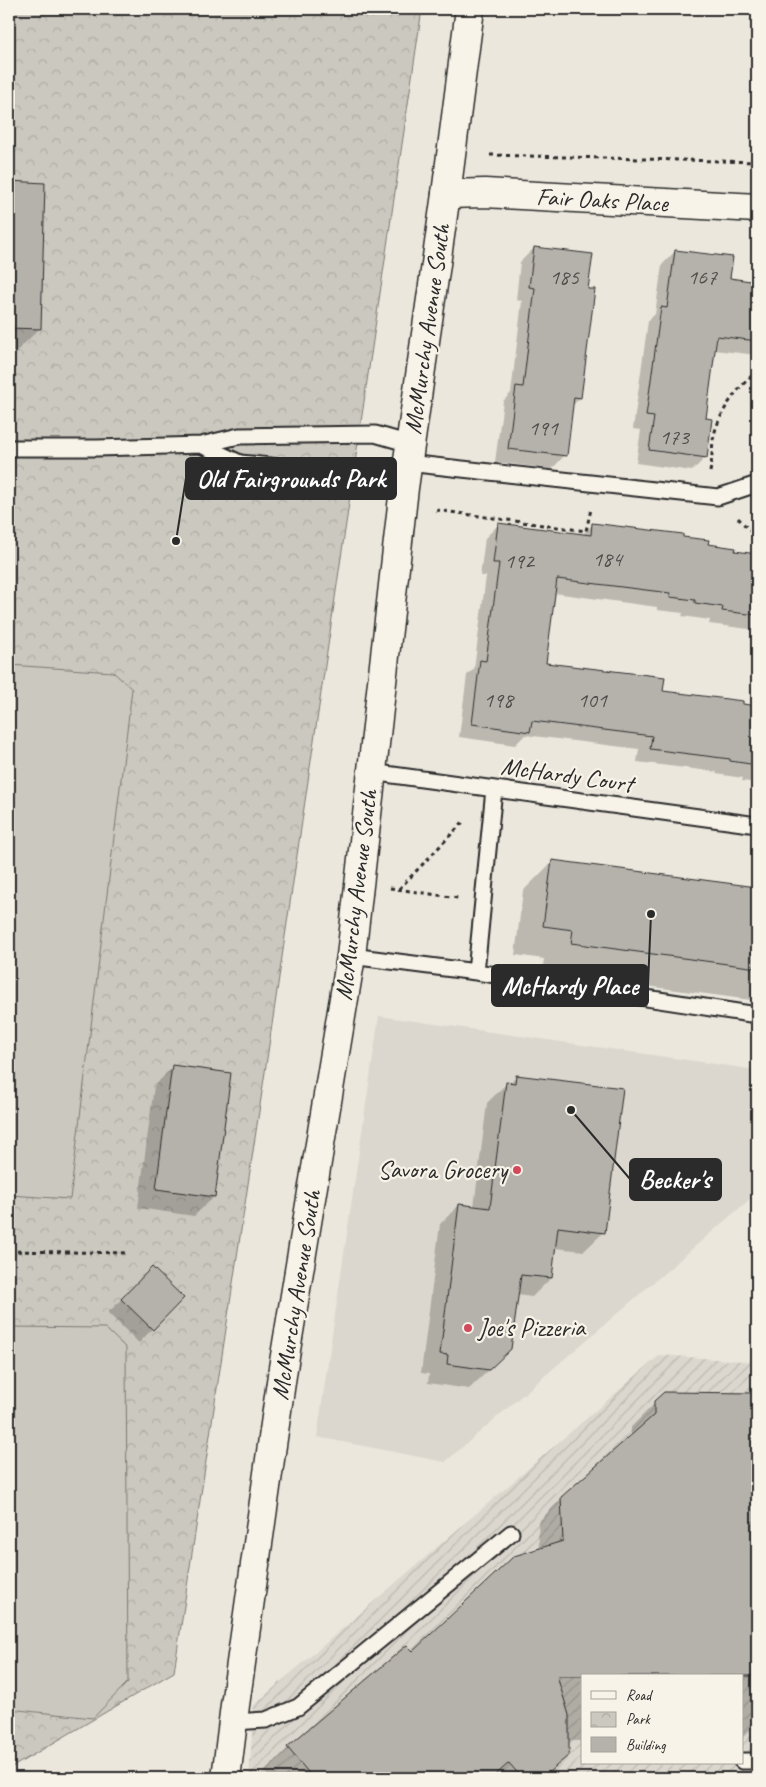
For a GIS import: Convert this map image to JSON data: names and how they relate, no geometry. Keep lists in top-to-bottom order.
{
  "streets": {
    "street": ["Fair Oaks Place", "McMurchy Avenue South"],
    "lane": ["McHardy Court"]
  },
  "crossings": [
    ["Fair Oaks Place", "McMurchy Avenue South"],
    ["McMurchy Avenue South", "McHardy Court"]
  ],
  "places": [
    "Old Fairgrounds Park",
    "McHardy Place",
    "Becker's",
    "Savora Grocery",
    "Joe's Pizzeria"
  ],
  "house_numbers": [
    "185",
    "167",
    "191",
    "173",
    "184",
    "192",
    "198",
    "101"
  ],
  "legend": ["Road", "Park", "Building"]
}
